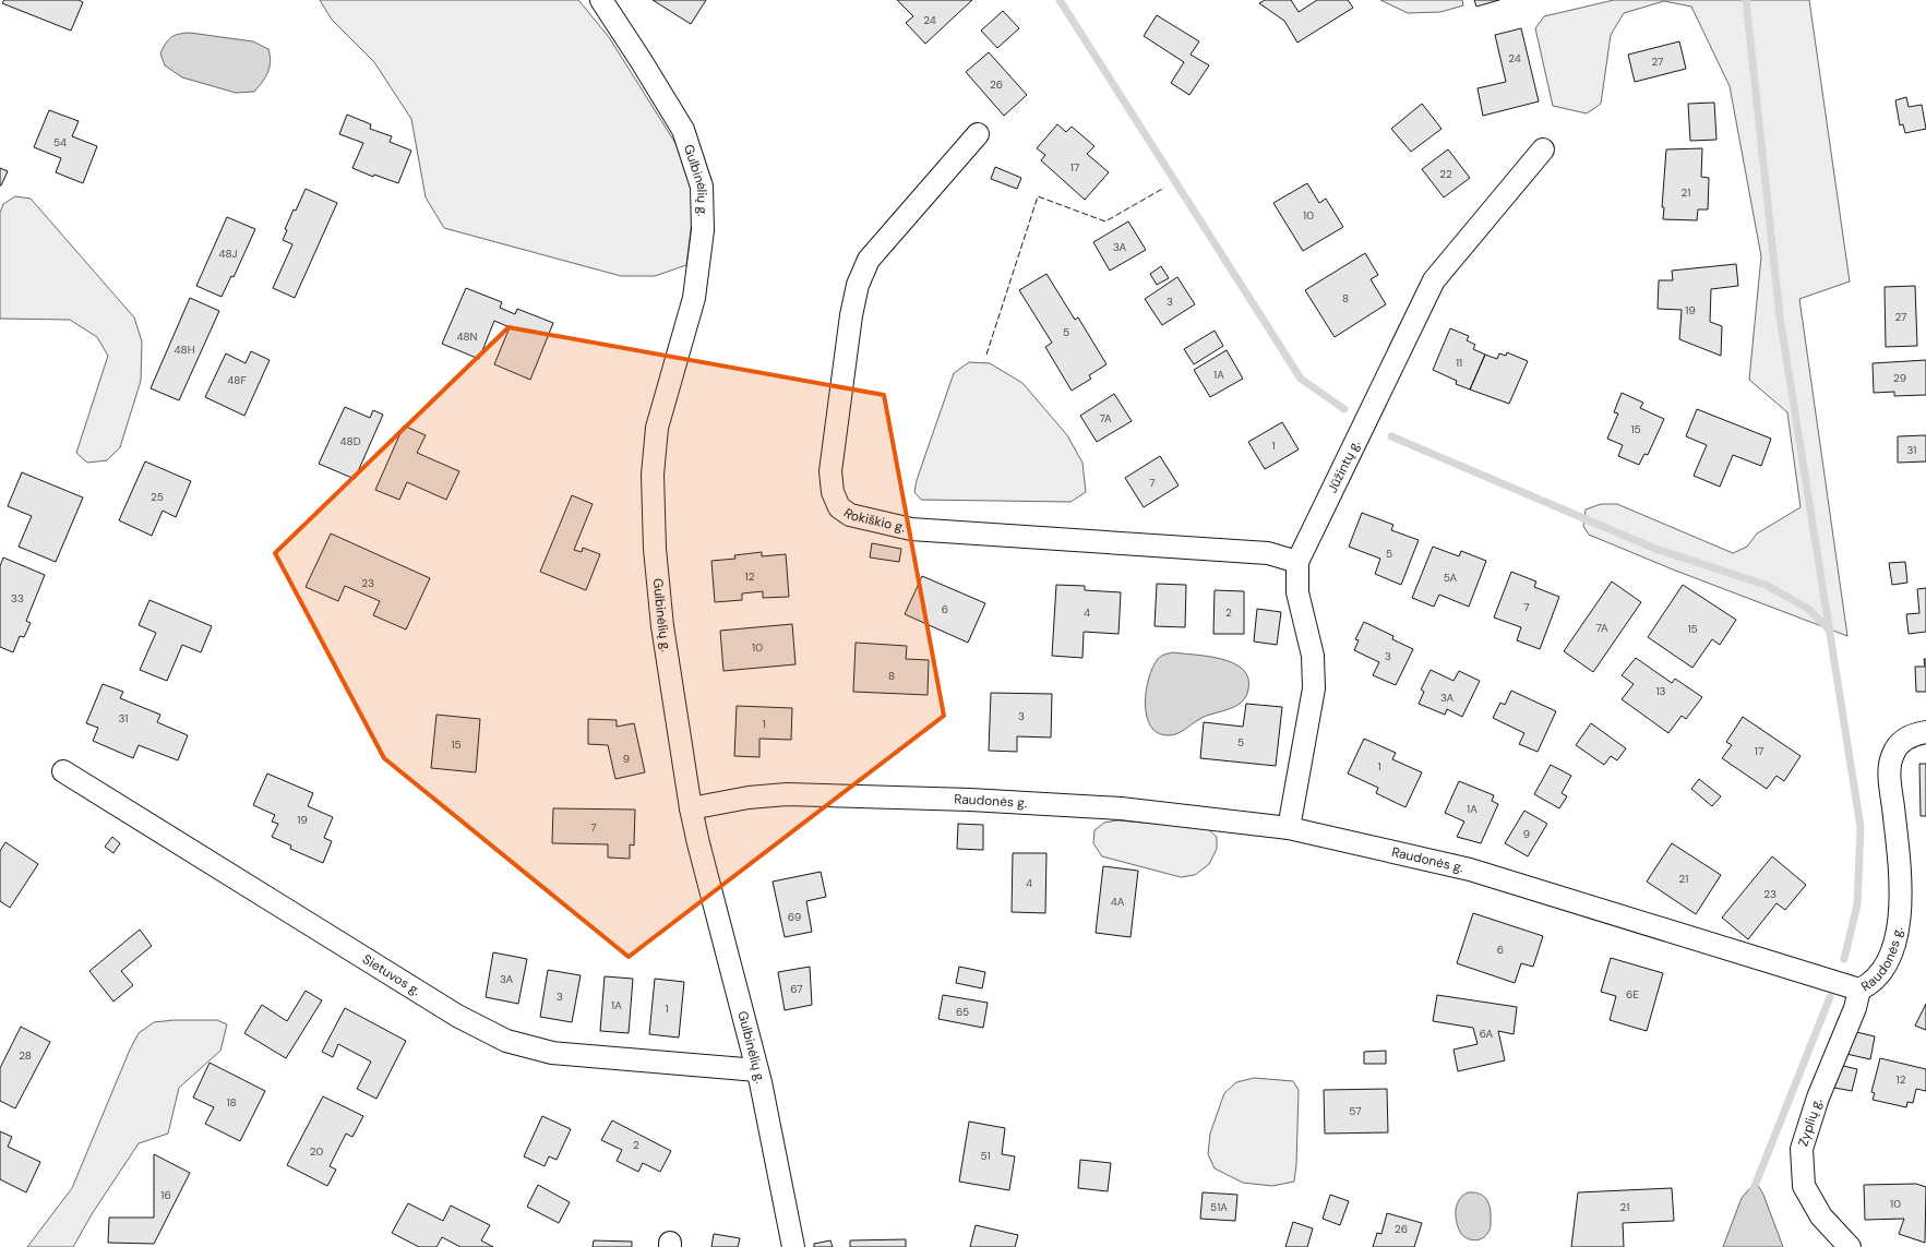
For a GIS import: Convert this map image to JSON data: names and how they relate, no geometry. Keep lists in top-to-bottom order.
{
  "streets": {
    "street": [
      "Gulbinėlių g.",
      "Jūžintų g.",
      "Rokiškio g.",
      "Raudonės g.",
      "Sietuvos g.",
      "Zyplių g."
    ]
  },
  "crossings": [
    ["Gulbinėlių g.", "Raudonės g."],
    ["Gulbinėlių g.", "Sietuvos g."],
    ["Jūžintų g.", "Rokiškio g."],
    ["Jūžintų g.", "Raudonės g."],
    ["Raudonės g.", "Zyplių g."]
  ],
  "house_numbers": [
    "24",
    "24",
    "27",
    "26",
    "54",
    "17",
    "22",
    "21",
    "10",
    "3A",
    "48J",
    "8",
    "3",
    "19",
    "27",
    "5",
    "48N",
    "48H",
    "11",
    "1A",
    "29",
    "48F",
    "7A",
    "15",
    "48D",
    "1",
    "31",
    "7",
    "25",
    "5",
    "12",
    "5A",
    "23",
    "33",
    "7",
    "6",
    "4",
    "2",
    "7A",
    "15",
    "10",
    "3",
    "8",
    "13",
    "3A",
    "3",
    "31",
    "1",
    "5",
    "15",
    "17",
    "9",
    "1",
    "1A",
    "19",
    "7",
    "9",
    "21",
    "4",
    "23",
    "4A",
    "69",
    "6",
    "3A",
    "67",
    "6E",
    "3",
    "1A",
    "1",
    "65",
    "6A",
    "28",
    "12",
    "18",
    "57",
    "2",
    "20",
    "51",
    "16",
    "10",
    "51A",
    "21",
    "26"
  ]
}
